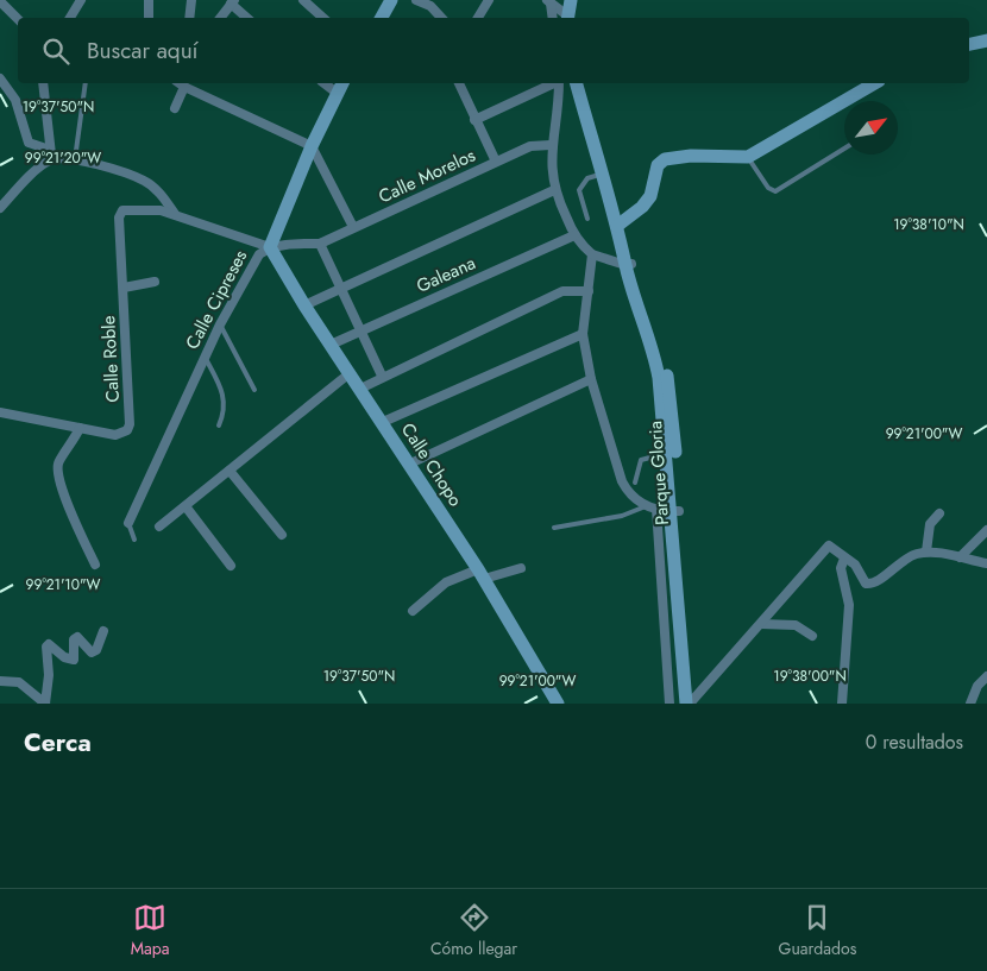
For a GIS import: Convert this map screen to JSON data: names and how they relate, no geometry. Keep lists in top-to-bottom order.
{
  "streets": {
    "street": [
      "Calle Morelos",
      "Galeana",
      "Calle Cipreses",
      "Calle Roble",
      "Calle Chopo",
      "Parque Gloria"
    ]
  },
  "crossings": [
    ["Calle Morelos", "Calle Cipreses"],
    ["Calle Morelos", "Calle Chopo"],
    ["Galeana", "Calle Chopo"],
    ["Calle Cipreses", "Calle Chopo"]
  ],
  "north": "top right",
  "page": {
    "search": "Buscar aquí",
    "heading": ["Cerca", "0 resultados"],
    "nav": ["Mapa", "Cómo llegar", "Guardados"]
  },
  "coordinates": [
    "19°37'50\"N",
    "99°21'20\"W",
    "19°38'10\"N",
    "99°21'00\"W",
    "99°21'10\"W",
    "19°38'00\"N"
  ]
}
